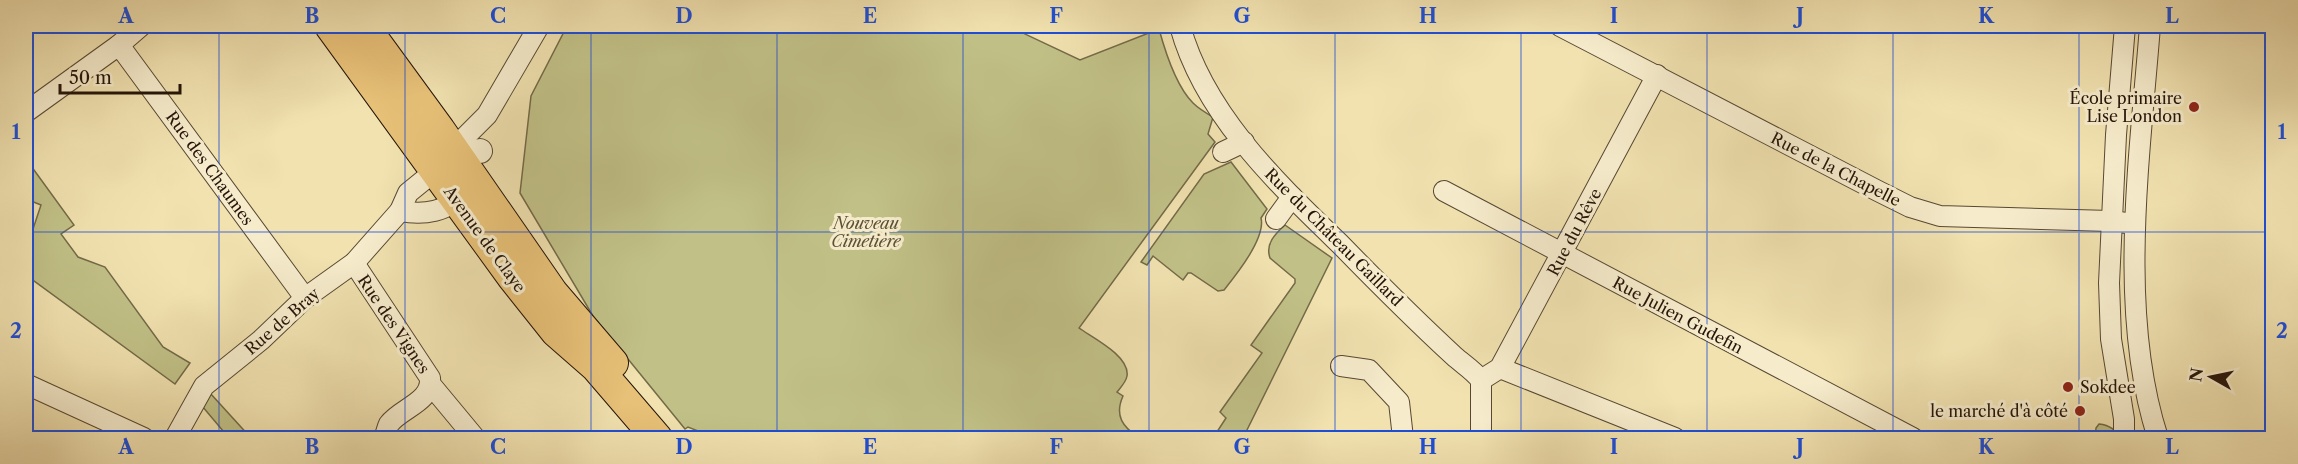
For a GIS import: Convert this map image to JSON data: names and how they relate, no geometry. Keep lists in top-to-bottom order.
{
  "streets": {
    "main road": ["Avenue de Claye"],
    "street": [
      "Rue des Chaumes",
      "Rue de la Chapelle",
      "Rue du Rêve",
      "Rue du Château Gaillard",
      "Rue Julien Gudefin",
      "Rue de Bray",
      "Rue des Vignes"
    ]
  },
  "crossings": [
    ["Rue des Chaumes", "Rue de Bray"],
    ["Rue de la Chapelle", "Rue du Rêve"],
    ["Rue du Rêve", "Rue du Château Gaillard"],
    ["Rue du Rêve", "Rue Julien Gudefin"],
    ["Avenue de Claye", "Rue de Bray"],
    ["Rue de Bray", "Rue des Vignes"]
  ],
  "parks": ["Nouveau Cimetière"],
  "places": ["École primaire Lise London", "Sokdee", "le marché d'à côté"],
  "scale_bar": "50 m",
  "north": "left",
  "grid": {
    "columns": [
      "A",
      "B",
      "C",
      "D",
      "E",
      "F",
      "G",
      "H",
      "I",
      "J",
      "K",
      "L"
    ],
    "rows": ["1", "2"]
  }
}
